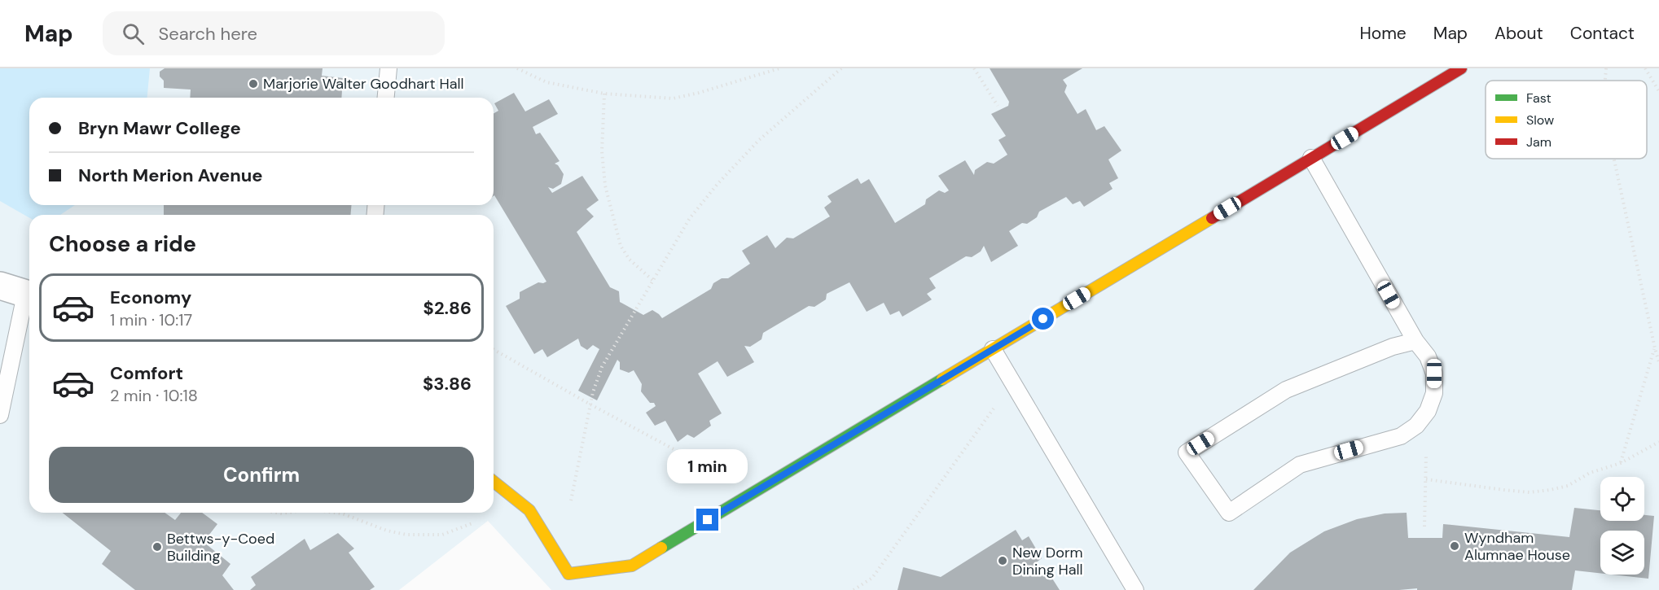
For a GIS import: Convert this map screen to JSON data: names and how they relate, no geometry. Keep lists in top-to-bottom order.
{
  "places": [
    "Marjorie Walter Goodhart Hall",
    "Wyndham Alumnae House",
    "Bettws-y-Coed Building",
    "New Dorm Dining Hall"
  ],
  "legend": ["Fast", "Slow", "Jam"],
  "page": {
    "header": "Map",
    "search": "Search here",
    "nav": [
      "Home",
      "Map",
      "About",
      "Contact"
    ],
    "banner": ["Bryn Mawr College", "North Merion Avenue"],
    "heading": "Choose a ride",
    "list": [
      {
        "name": "Economy",
        "note": "1 min · 10:17",
        "value": "$2.86"
      },
      {
        "name": "Comfort",
        "note": "2 min · 10:18",
        "value": "$3.86"
      }
    ],
    "buttons": "Confirm",
    "bubble": "1 min"
  }
}
